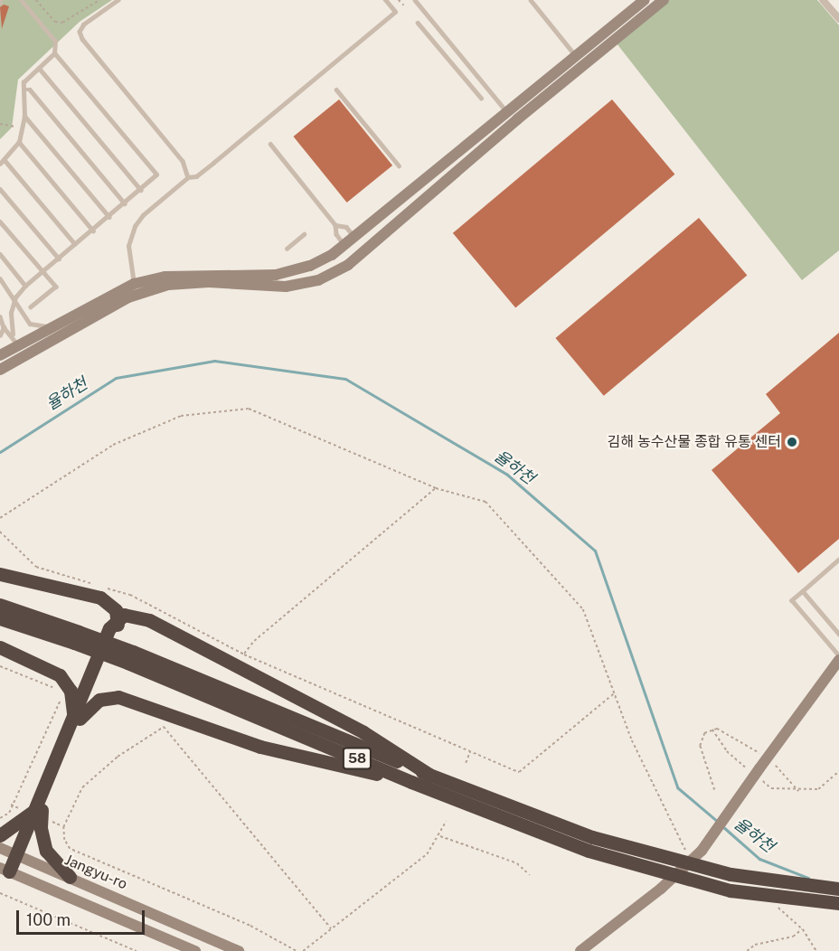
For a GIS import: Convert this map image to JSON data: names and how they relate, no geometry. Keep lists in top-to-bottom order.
{
  "streets": {
    "highway": ["58"],
    "main road": ["Jangyu-ro"]
  },
  "water": ["율하천"],
  "places": ["김해 농수산물 종합 유통 센터"],
  "scale_bar": "100 m"
}
